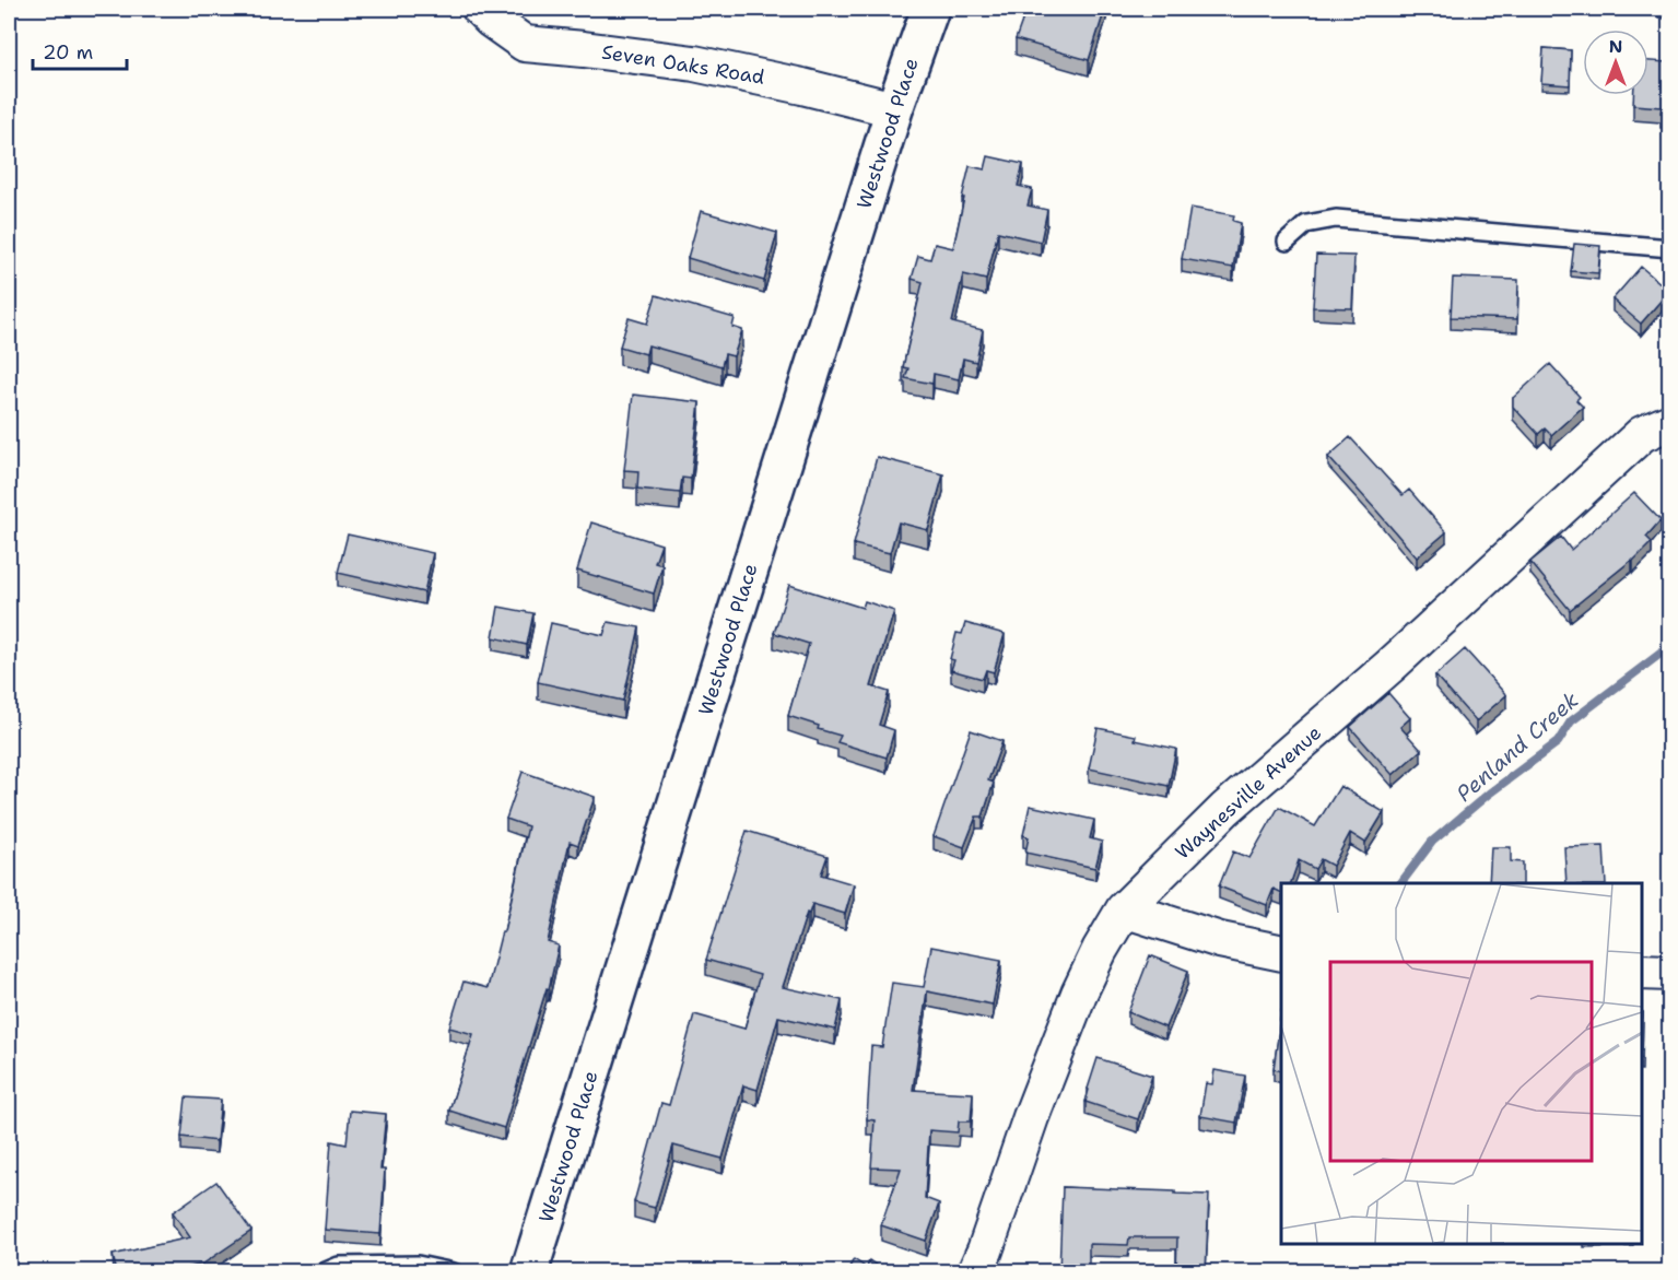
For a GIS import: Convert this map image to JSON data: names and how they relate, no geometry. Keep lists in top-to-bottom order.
{
  "streets": {
    "street": ["Seven Oaks Road", "Westwood Place", "Waynesville Avenue"]
  },
  "crossings": [
    ["Seven Oaks Road", "Westwood Place"]
  ],
  "water": ["Penland Creek"],
  "scale_bar": "20 m",
  "north": "top"
}
